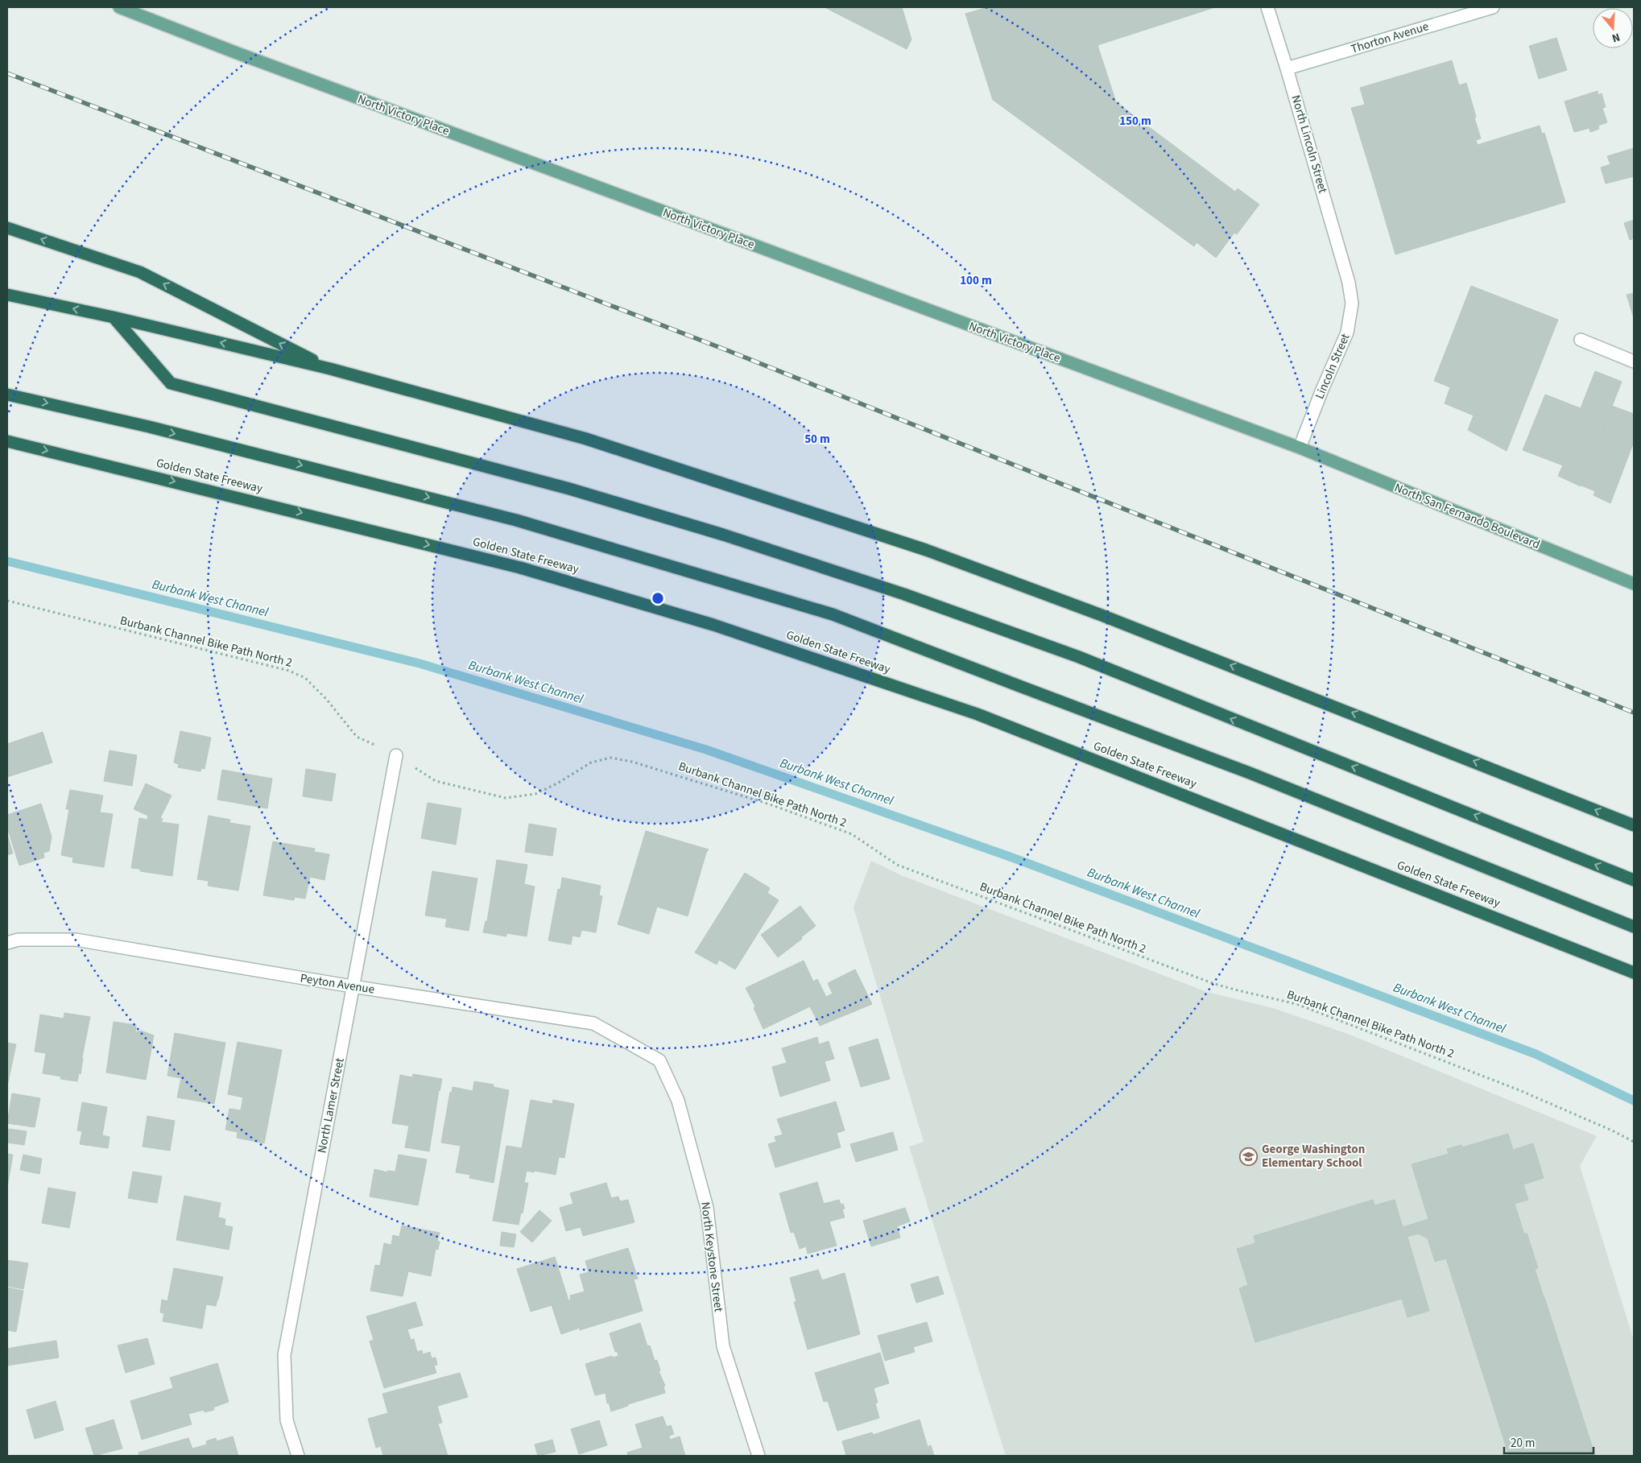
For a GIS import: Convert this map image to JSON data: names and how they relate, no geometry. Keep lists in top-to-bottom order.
{
  "streets": {
    "highway": ["Golden State Freeway"],
    "main road": ["North Victory Place", "North San Fernando Boulevard"],
    "street": [
      "Thorton Avenue",
      "North Lincoln Street",
      "Lincoln Street",
      "Peyton Avenue",
      "North Lamer Street",
      "North Keystone Street"
    ],
    "path": ["Burbank Channel Bike Path North 2"]
  },
  "crossings": [
    ["Thorton Avenue", "North Lincoln Street"],
    ["North Victory Place", "Lincoln Street"],
    ["North Victory Place", "North San Fernando Boulevard"],
    ["North Lincoln Street", "Lincoln Street"],
    ["Lincoln Street", "North San Fernando Boulevard"],
    ["Burbank Channel Bike Path North 2", "North Lamer Street"],
    ["Peyton Avenue", "North Lamer Street"],
    ["Peyton Avenue", "North Keystone Street"]
  ],
  "water": ["Burbank West Channel"],
  "places": {
    "school or university": ["George Washington Elementary School"]
  },
  "scale_bar": "20 m",
  "north": "bottom",
  "rings": ["150 m", "100 m", "50 m"]
}
